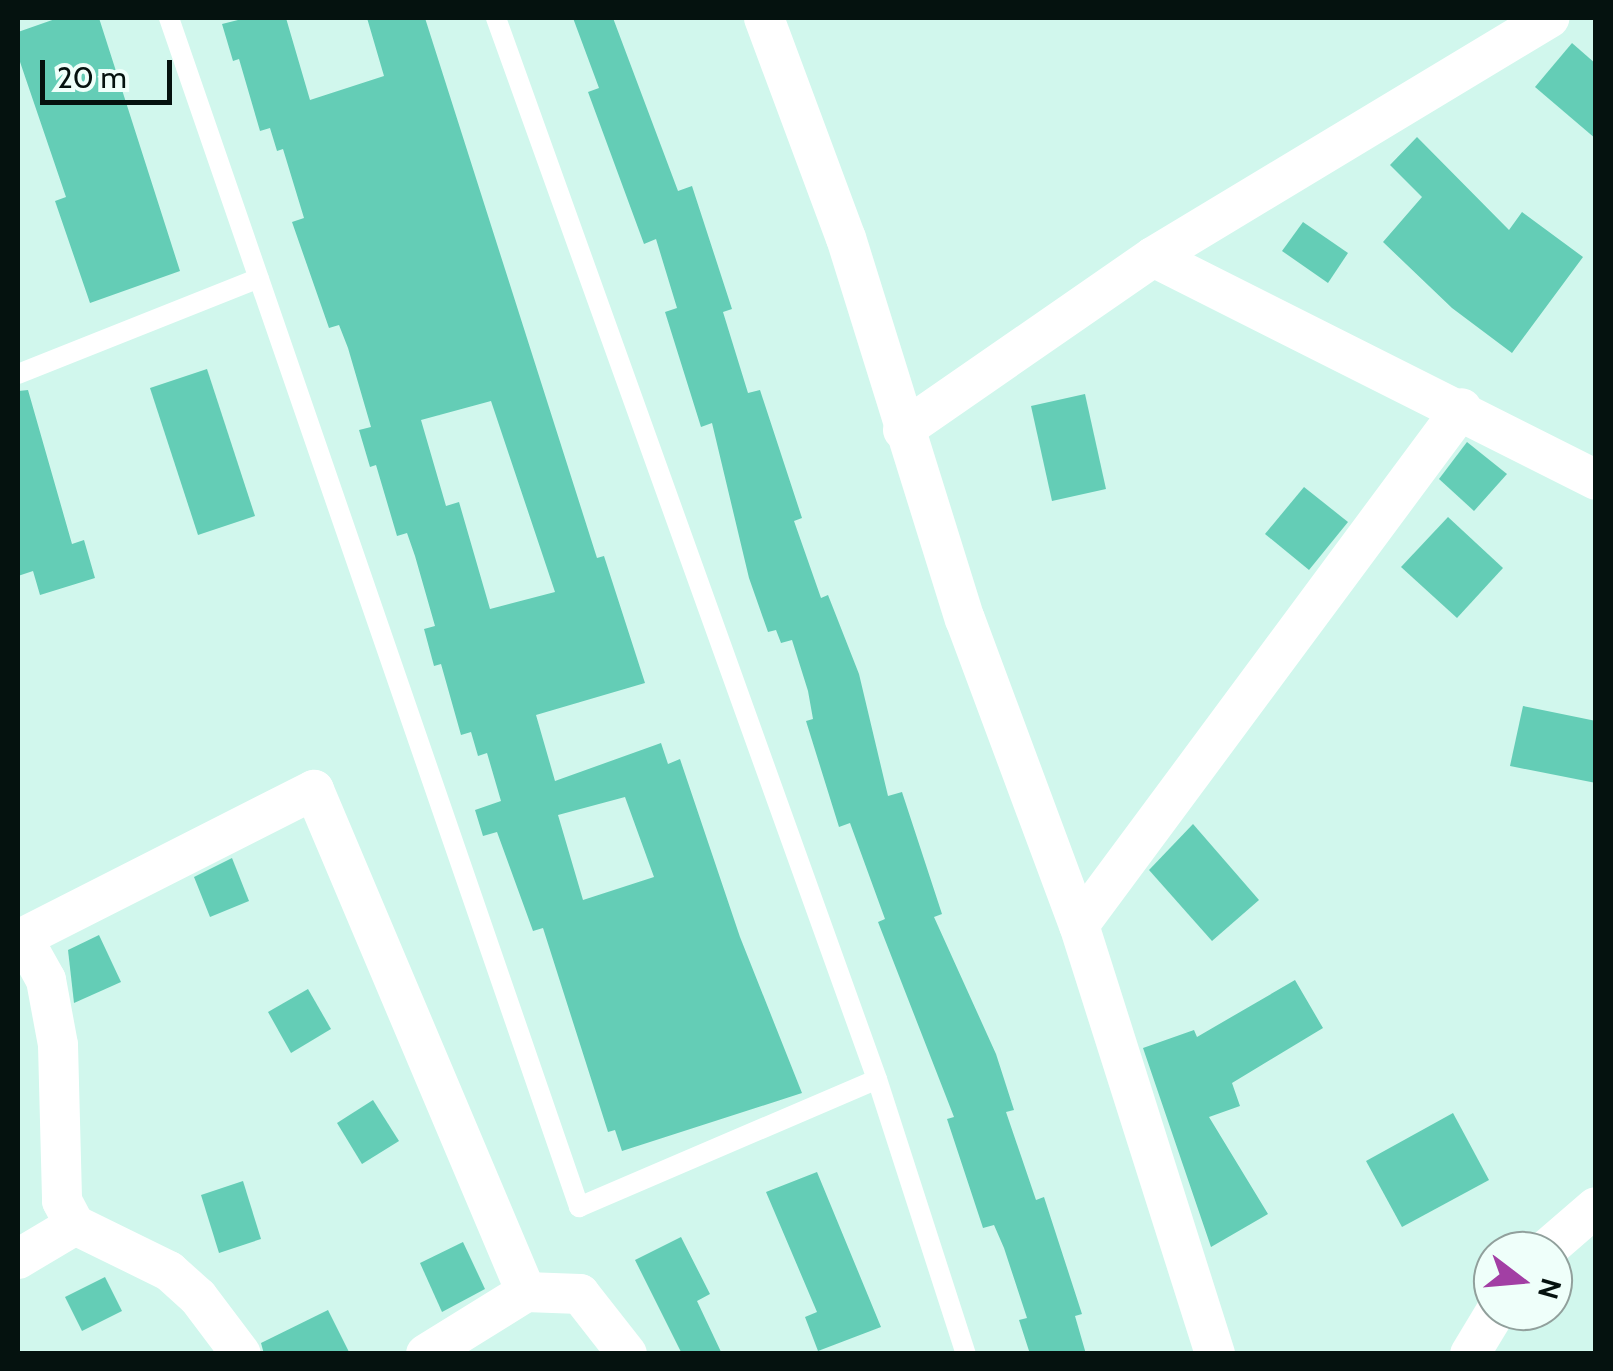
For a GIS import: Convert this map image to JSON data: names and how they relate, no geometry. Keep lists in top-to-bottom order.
{
  "scale_bar": "20 m",
  "north": "right"
}
